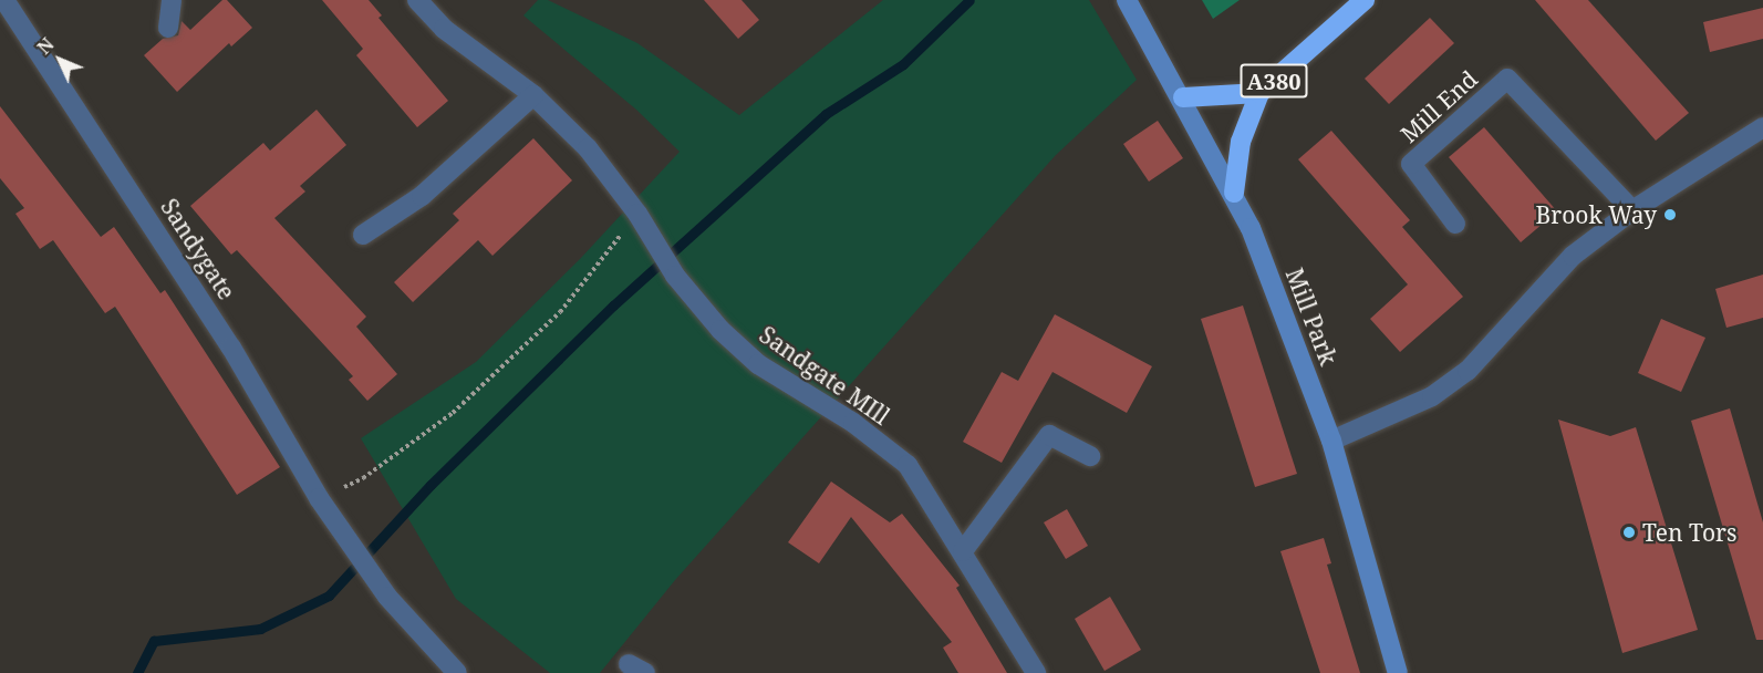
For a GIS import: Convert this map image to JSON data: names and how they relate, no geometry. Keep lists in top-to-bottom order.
{
  "streets": {
    "highway": ["A380"],
    "main road": ["Mill Park"],
    "street": ["Mill End", "Sandygate", "Sandgate MIll"]
  },
  "crossings": [
    ["A380", "Mill Park"]
  ],
  "places": ["Brook Way", "Ten Tors"],
  "north": "top left"
}
